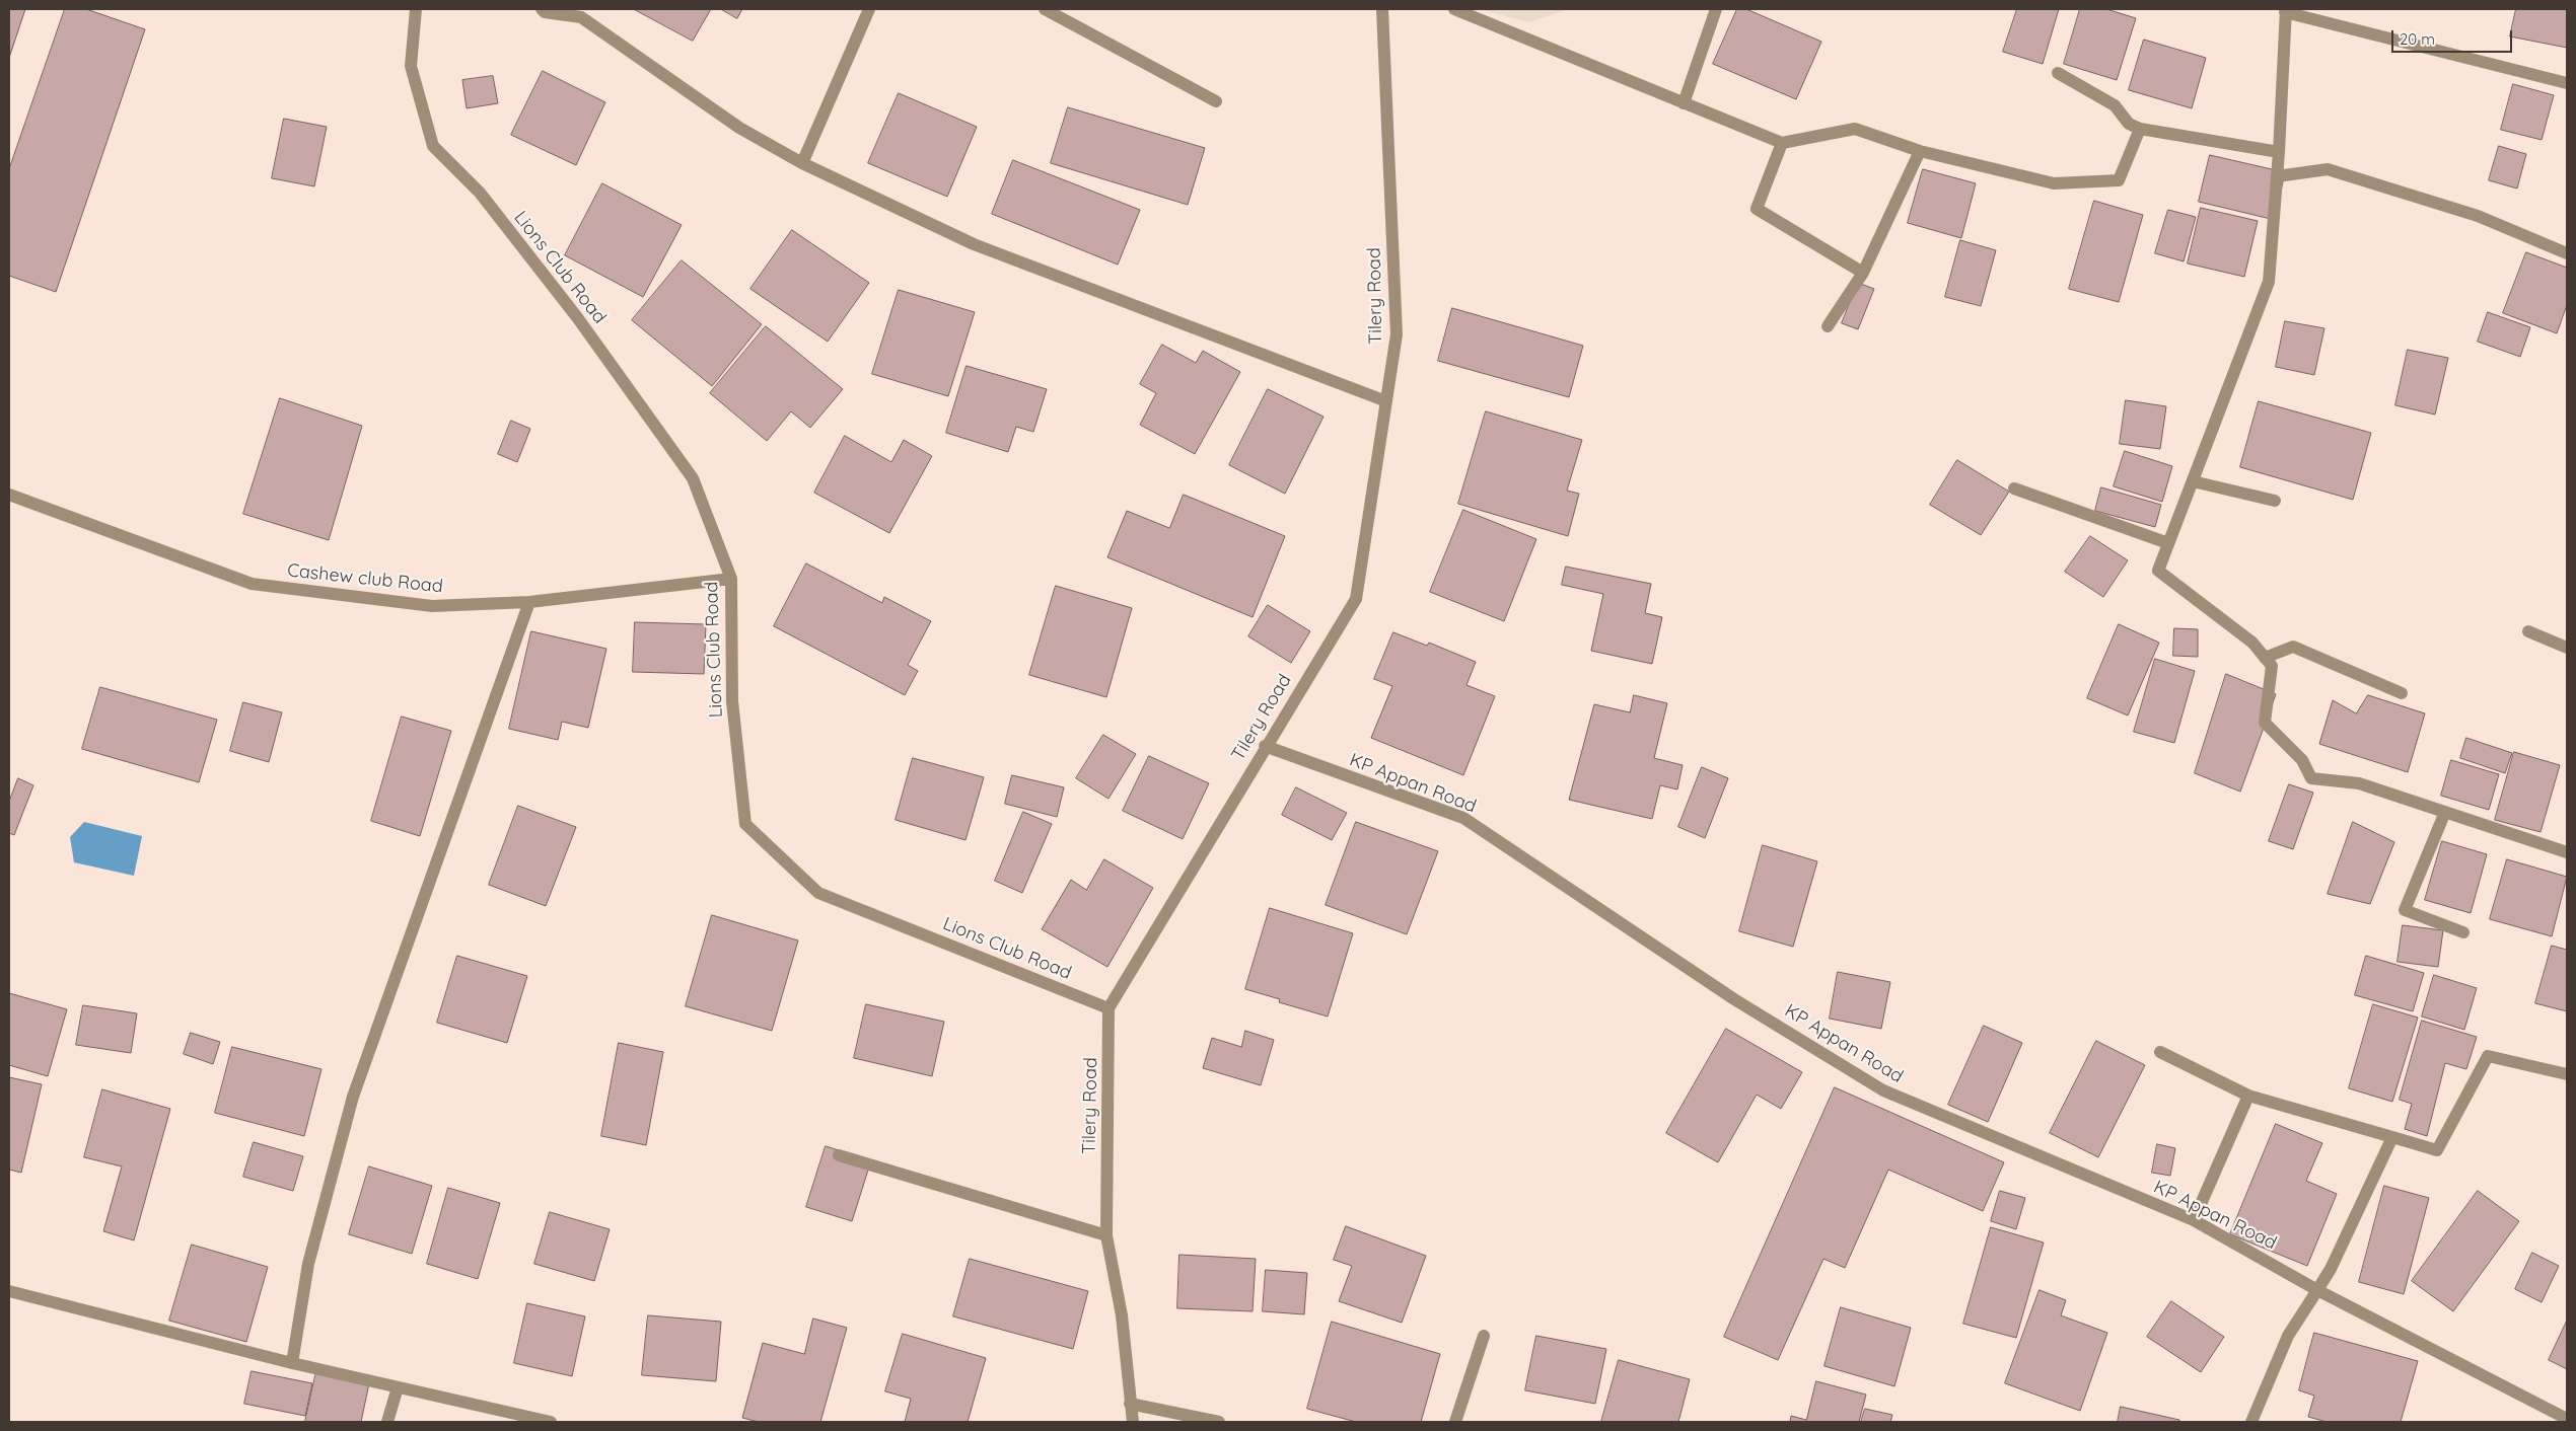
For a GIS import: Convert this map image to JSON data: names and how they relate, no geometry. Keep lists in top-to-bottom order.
{
  "streets": {
    "street": [
      "Lions Club Road",
      "Tilery Road",
      "Cashew club Road",
      "KP Appan Road"
    ]
  },
  "crossings": [
    ["Lions Club Road", "Tilery Road"],
    ["Lions Club Road", "Cashew club Road"],
    ["Tilery Road", "KP Appan Road"]
  ],
  "scale_bar": "20 m"
}
